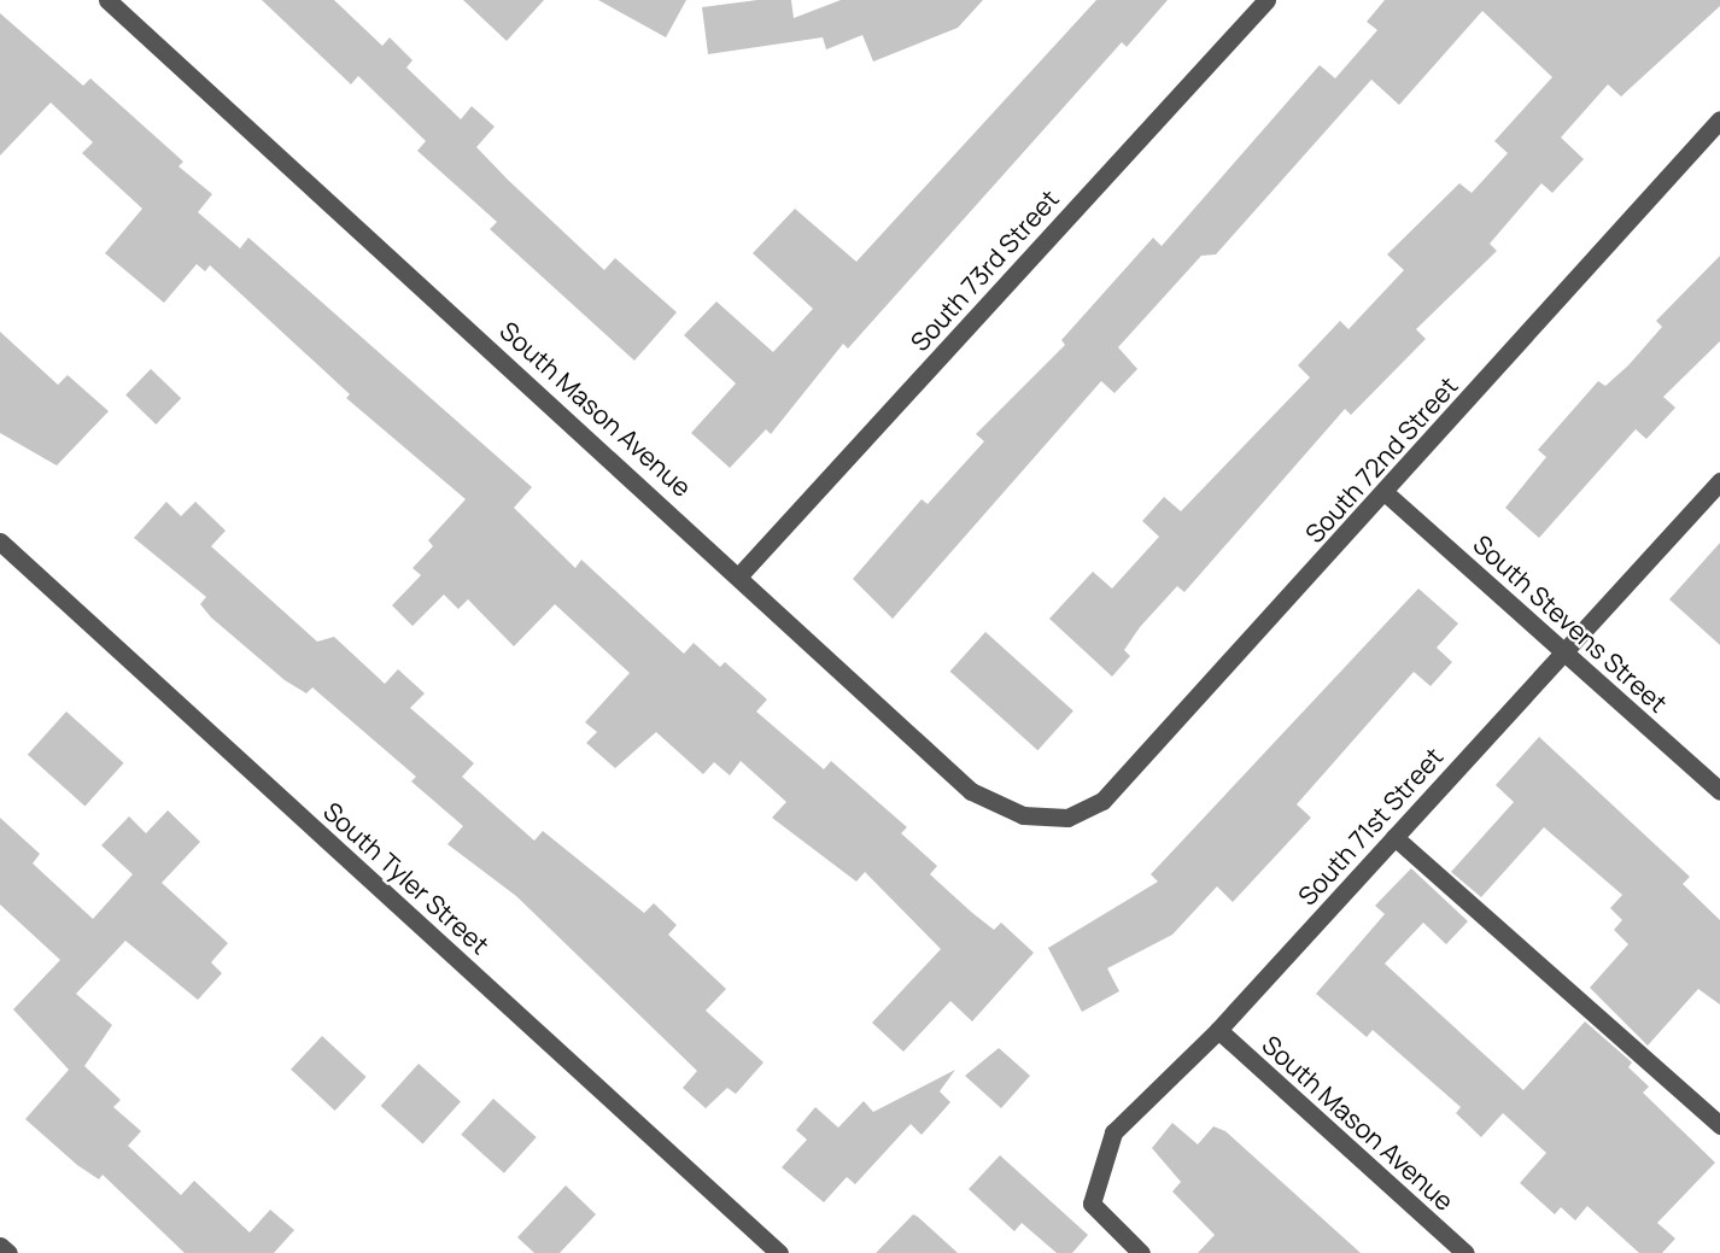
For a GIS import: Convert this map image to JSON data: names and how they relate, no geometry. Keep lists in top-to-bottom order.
{
  "streets": {
    "street": [
      "South 73rd Street",
      "South Mason Avenue",
      "South 72nd Street",
      "South Stevens Street",
      "South 71st Street",
      "South Tyler Street"
    ]
  },
  "crossings": [
    ["South 73rd Street", "South Mason Avenue"],
    ["South Mason Avenue", "South 72nd Street"],
    ["South Mason Avenue", "South 71st Street"],
    ["South 72nd Street", "South Stevens Street"],
    ["South Stevens Street", "South 71st Street"]
  ]
}
